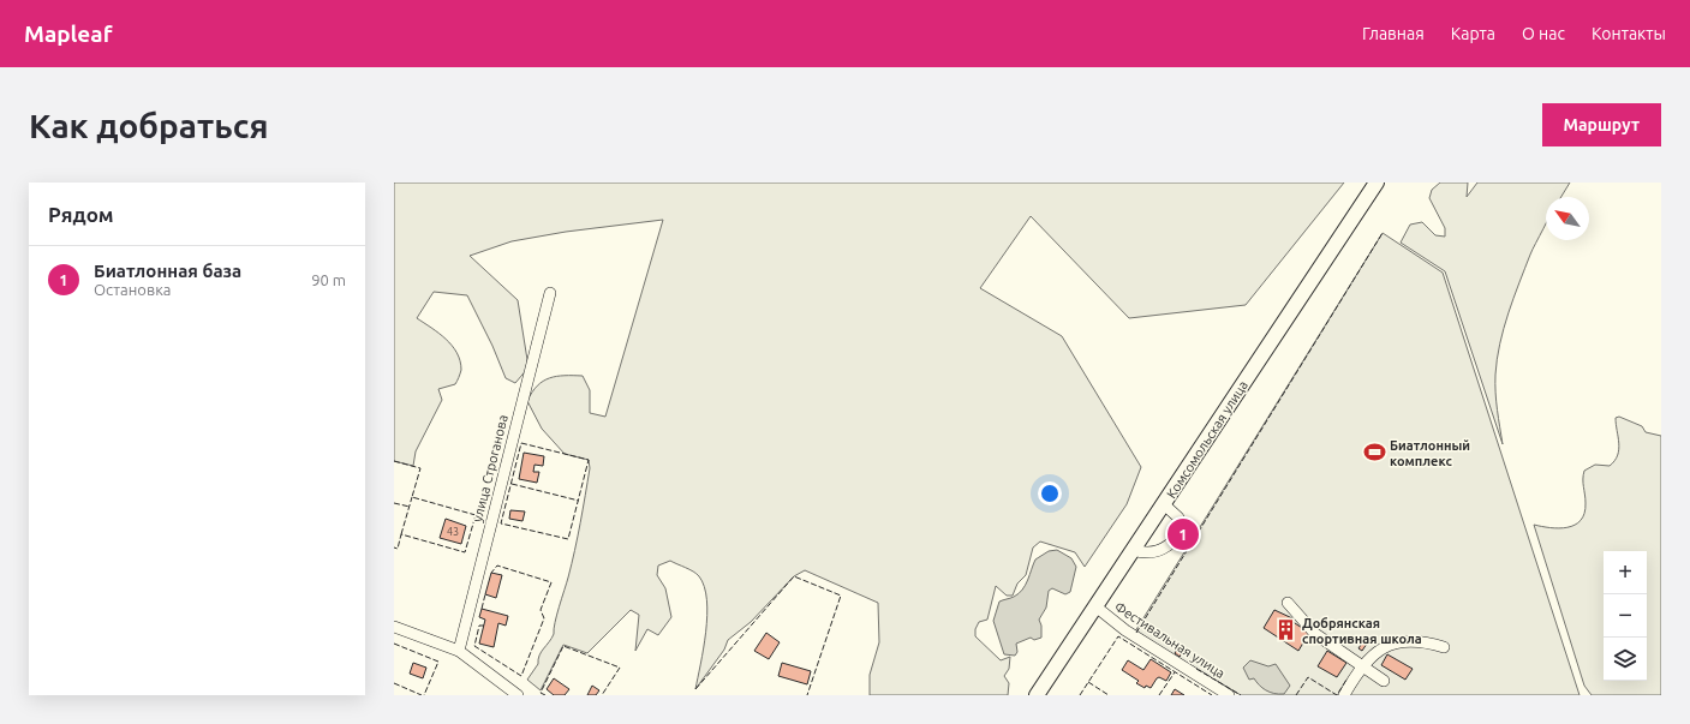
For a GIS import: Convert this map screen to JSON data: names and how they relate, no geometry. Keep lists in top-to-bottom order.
{
  "streets": {
    "main road": ["Комсомольская улица"],
    "street": ["улица Строганова", "Фестивальная улица"]
  },
  "crossings": [
    ["Комсомольская улица", "Фестивальная улица"]
  ],
  "places": {
    "sports": ["Биатлонный комплекс"],
    "building": ["Добрянская спортивная школа"]
  },
  "house_numbers": ["43"],
  "north": "top left",
  "page": {
    "header": "Mapleaf",
    "nav": [
      "Главная",
      "Карта",
      "О нас",
      "Контакты"
    ],
    "buttons": "Маршрут",
    "title": "Как добраться",
    "heading": "Рядом",
    "list": [
      {
        "mark": "1",
        "name": "Биатлонная база",
        "note": "Остановка",
        "value": "90 m"
      }
    ],
    "pins": "1",
    "map_buttons": ["+", "−"]
  }
}
